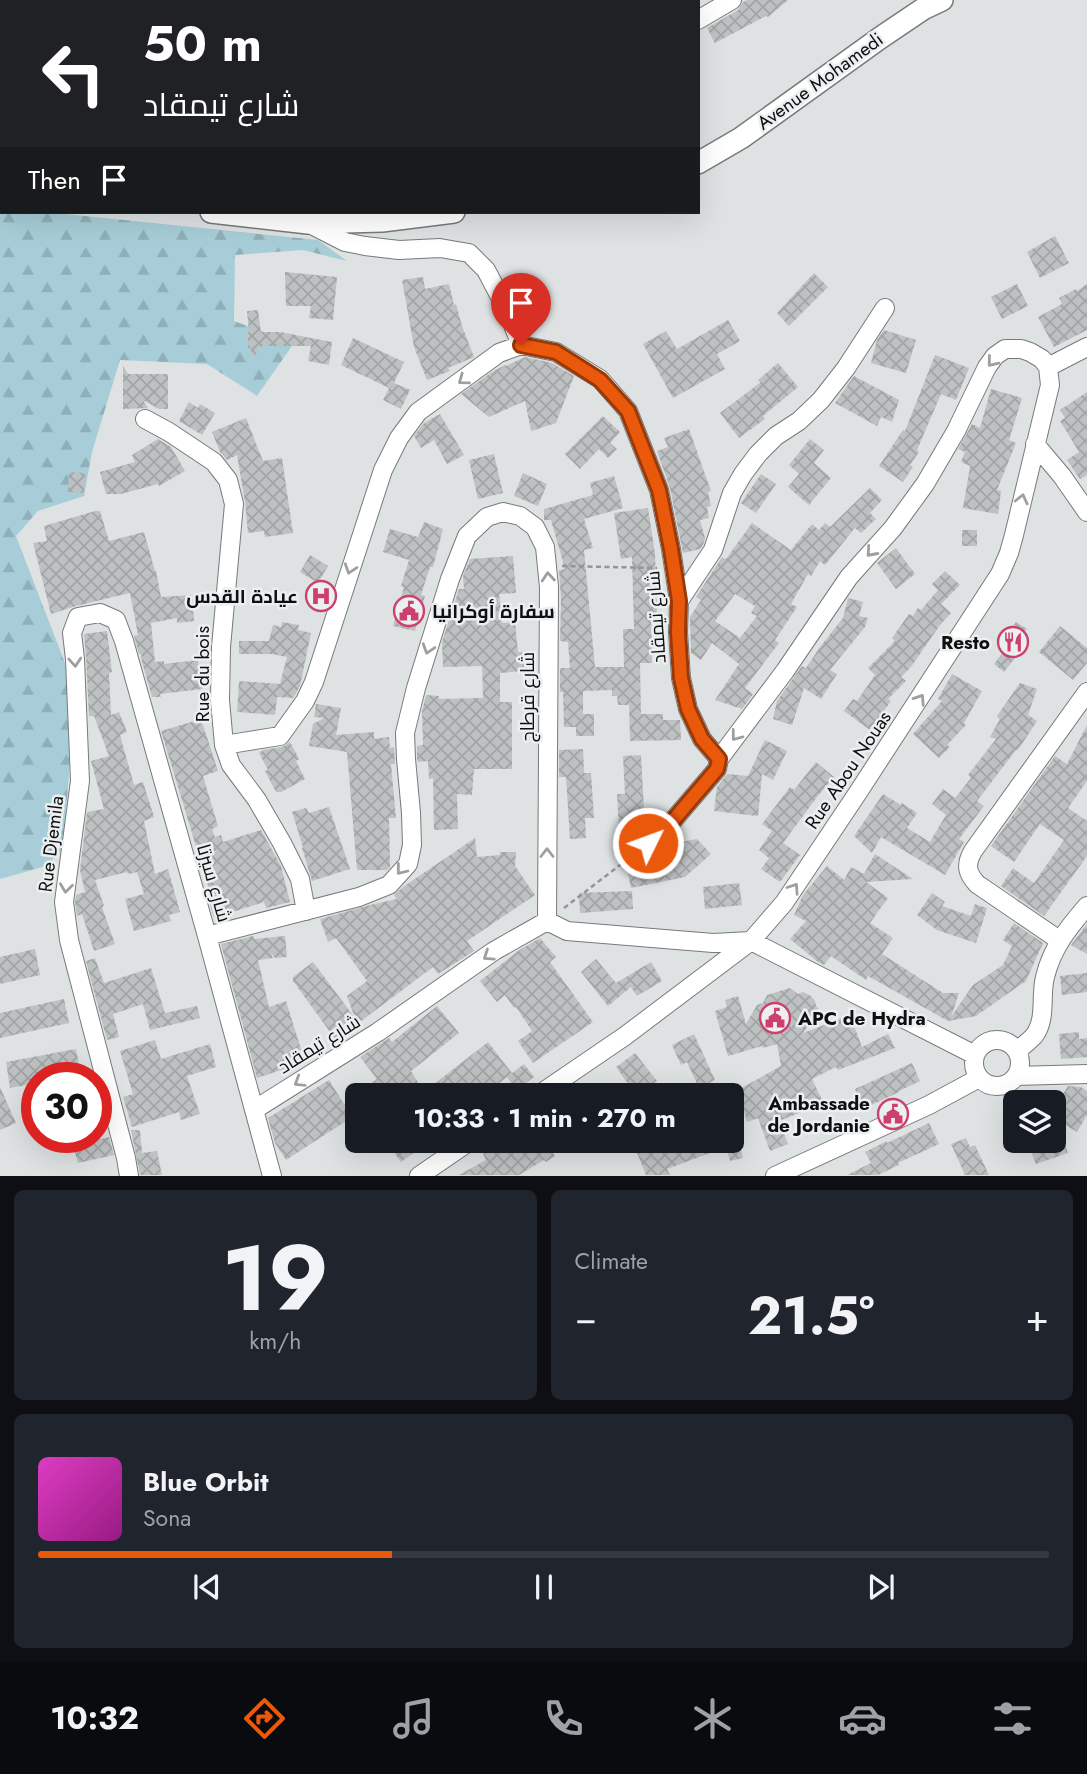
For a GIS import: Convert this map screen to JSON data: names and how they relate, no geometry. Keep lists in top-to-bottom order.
{
  "streets": {
    "main road": ["Avenue Mohamedi"],
    "street": [
      "شارع تيمقاد",
      "Rue du bois",
      "شارع قرطاج",
      "Rue Abou Nouas",
      "Rue Djemila",
      "شارع سيرتا"
    ]
  },
  "crossings": [
    ["شارع تيمقاد", "شارع قرطاج"],
    ["شارع تيمقاد", "شارع سيرتا"],
    ["Rue du bois", "شارع قرطاج"],
    ["شارع قرطاج", "شارع سيرتا"],
    ["Rue Djemila", "شارع سيرتا"]
  ],
  "one_way": ["شارع تيمقاد", "Rue Djemila"],
  "places": {
    "hospital": ["عيادة القدس"],
    "public building": ["سفارة أوكرانيا", "APC de Hydra", "Ambassade de Jordanie"],
    "restaurant": ["Resto"]
  },
  "page": {
    "turn": ["50 m", "شارع تيمقاد"],
    "then": "Then",
    "limit": "30",
    "trip": "10:33 · 1 min · 270 m",
    "tile": [
      ["19", "km/h"],
      "Climate"
    ],
    "heat": ["−", "21.5°", "+"],
    "song": ["Blue Orbit", "Sona"],
    "tabs": "10:32"
  }
}
